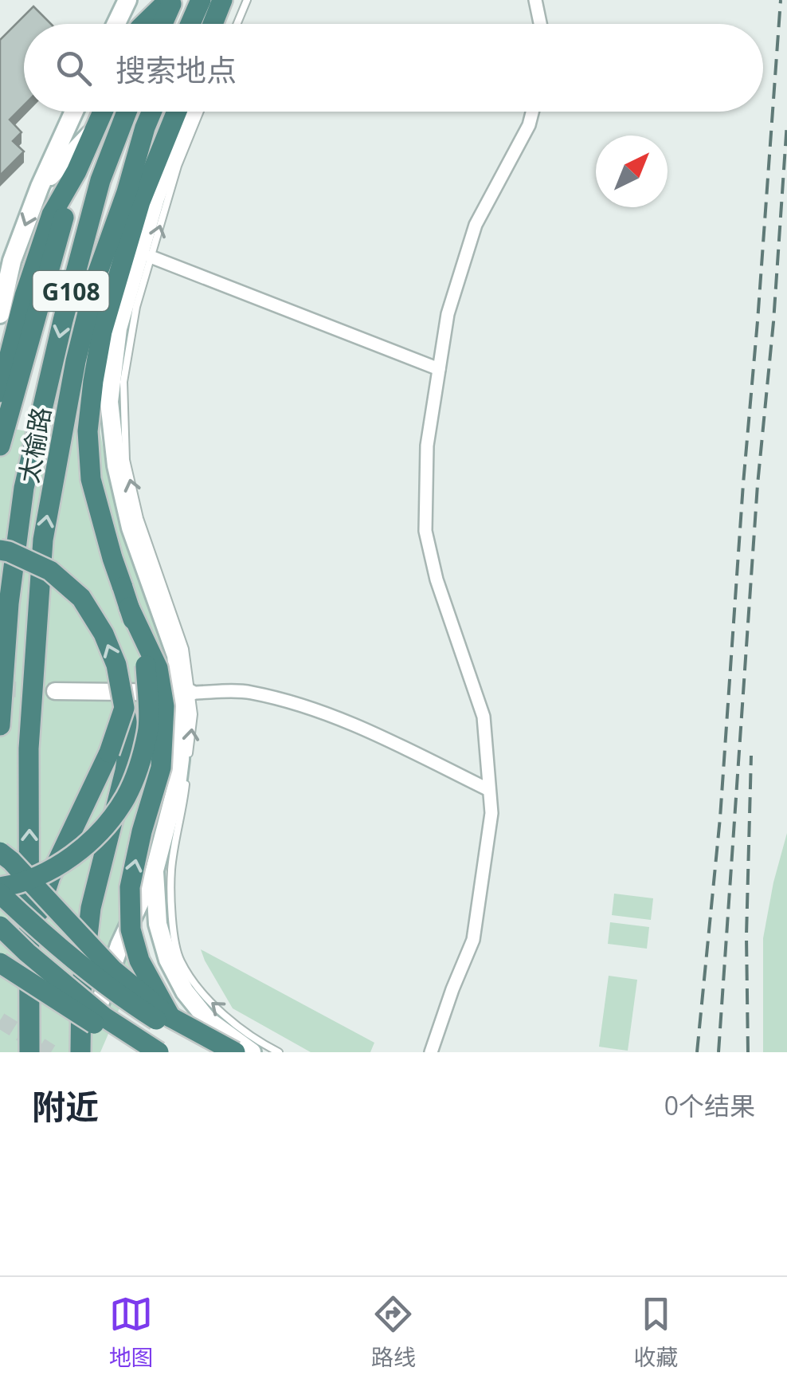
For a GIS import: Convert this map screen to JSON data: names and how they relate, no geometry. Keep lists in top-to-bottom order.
{
  "streets": {
    "highway": ["G108", "太榆路"]
  },
  "north": "top right",
  "page": {
    "search": "搜索地点",
    "heading": ["附近", "0个结果"],
    "nav": ["地图", "路线", "收藏"]
  }
}
